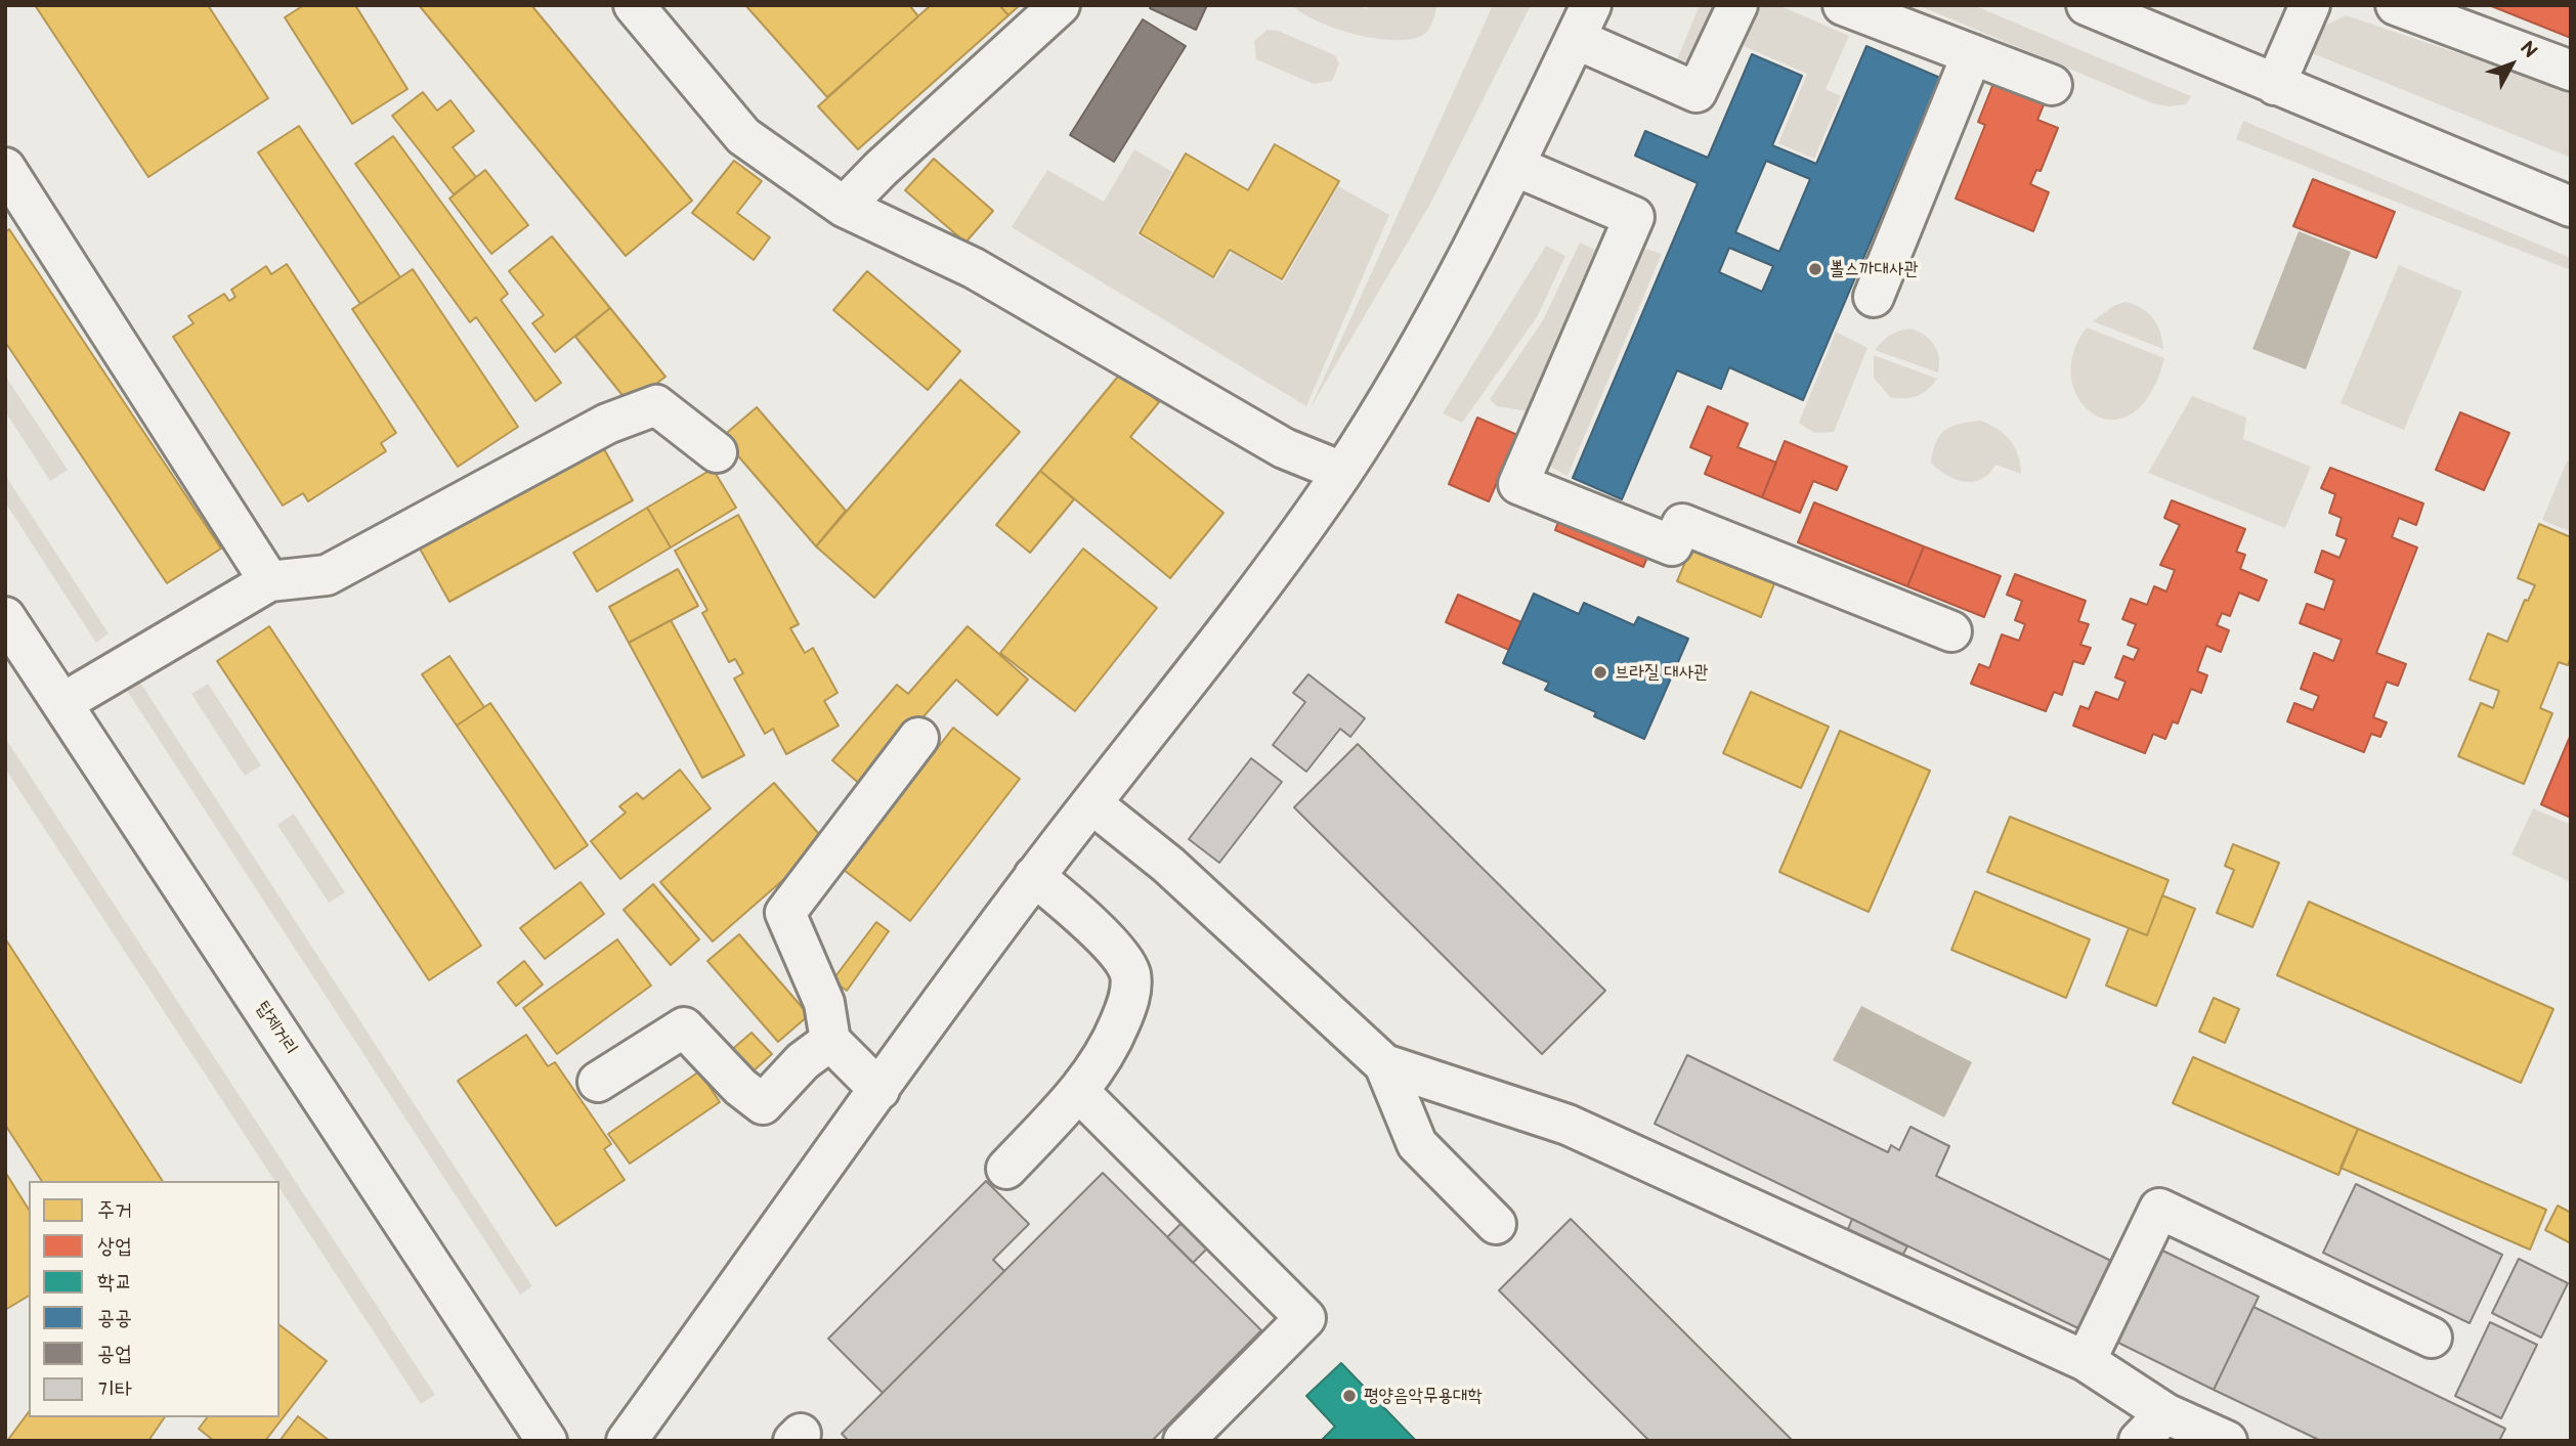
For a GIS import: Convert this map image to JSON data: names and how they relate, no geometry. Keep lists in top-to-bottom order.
{
  "streets": {
    "street": ["탑제거리"]
  },
  "places": ["뽈스까대사관", "브라질 대사관", "평양음악무용대학"],
  "legend": [
    "주거",
    "상업",
    "학교",
    "공공",
    "공업",
    "기타"
  ],
  "north": "top right"
}
